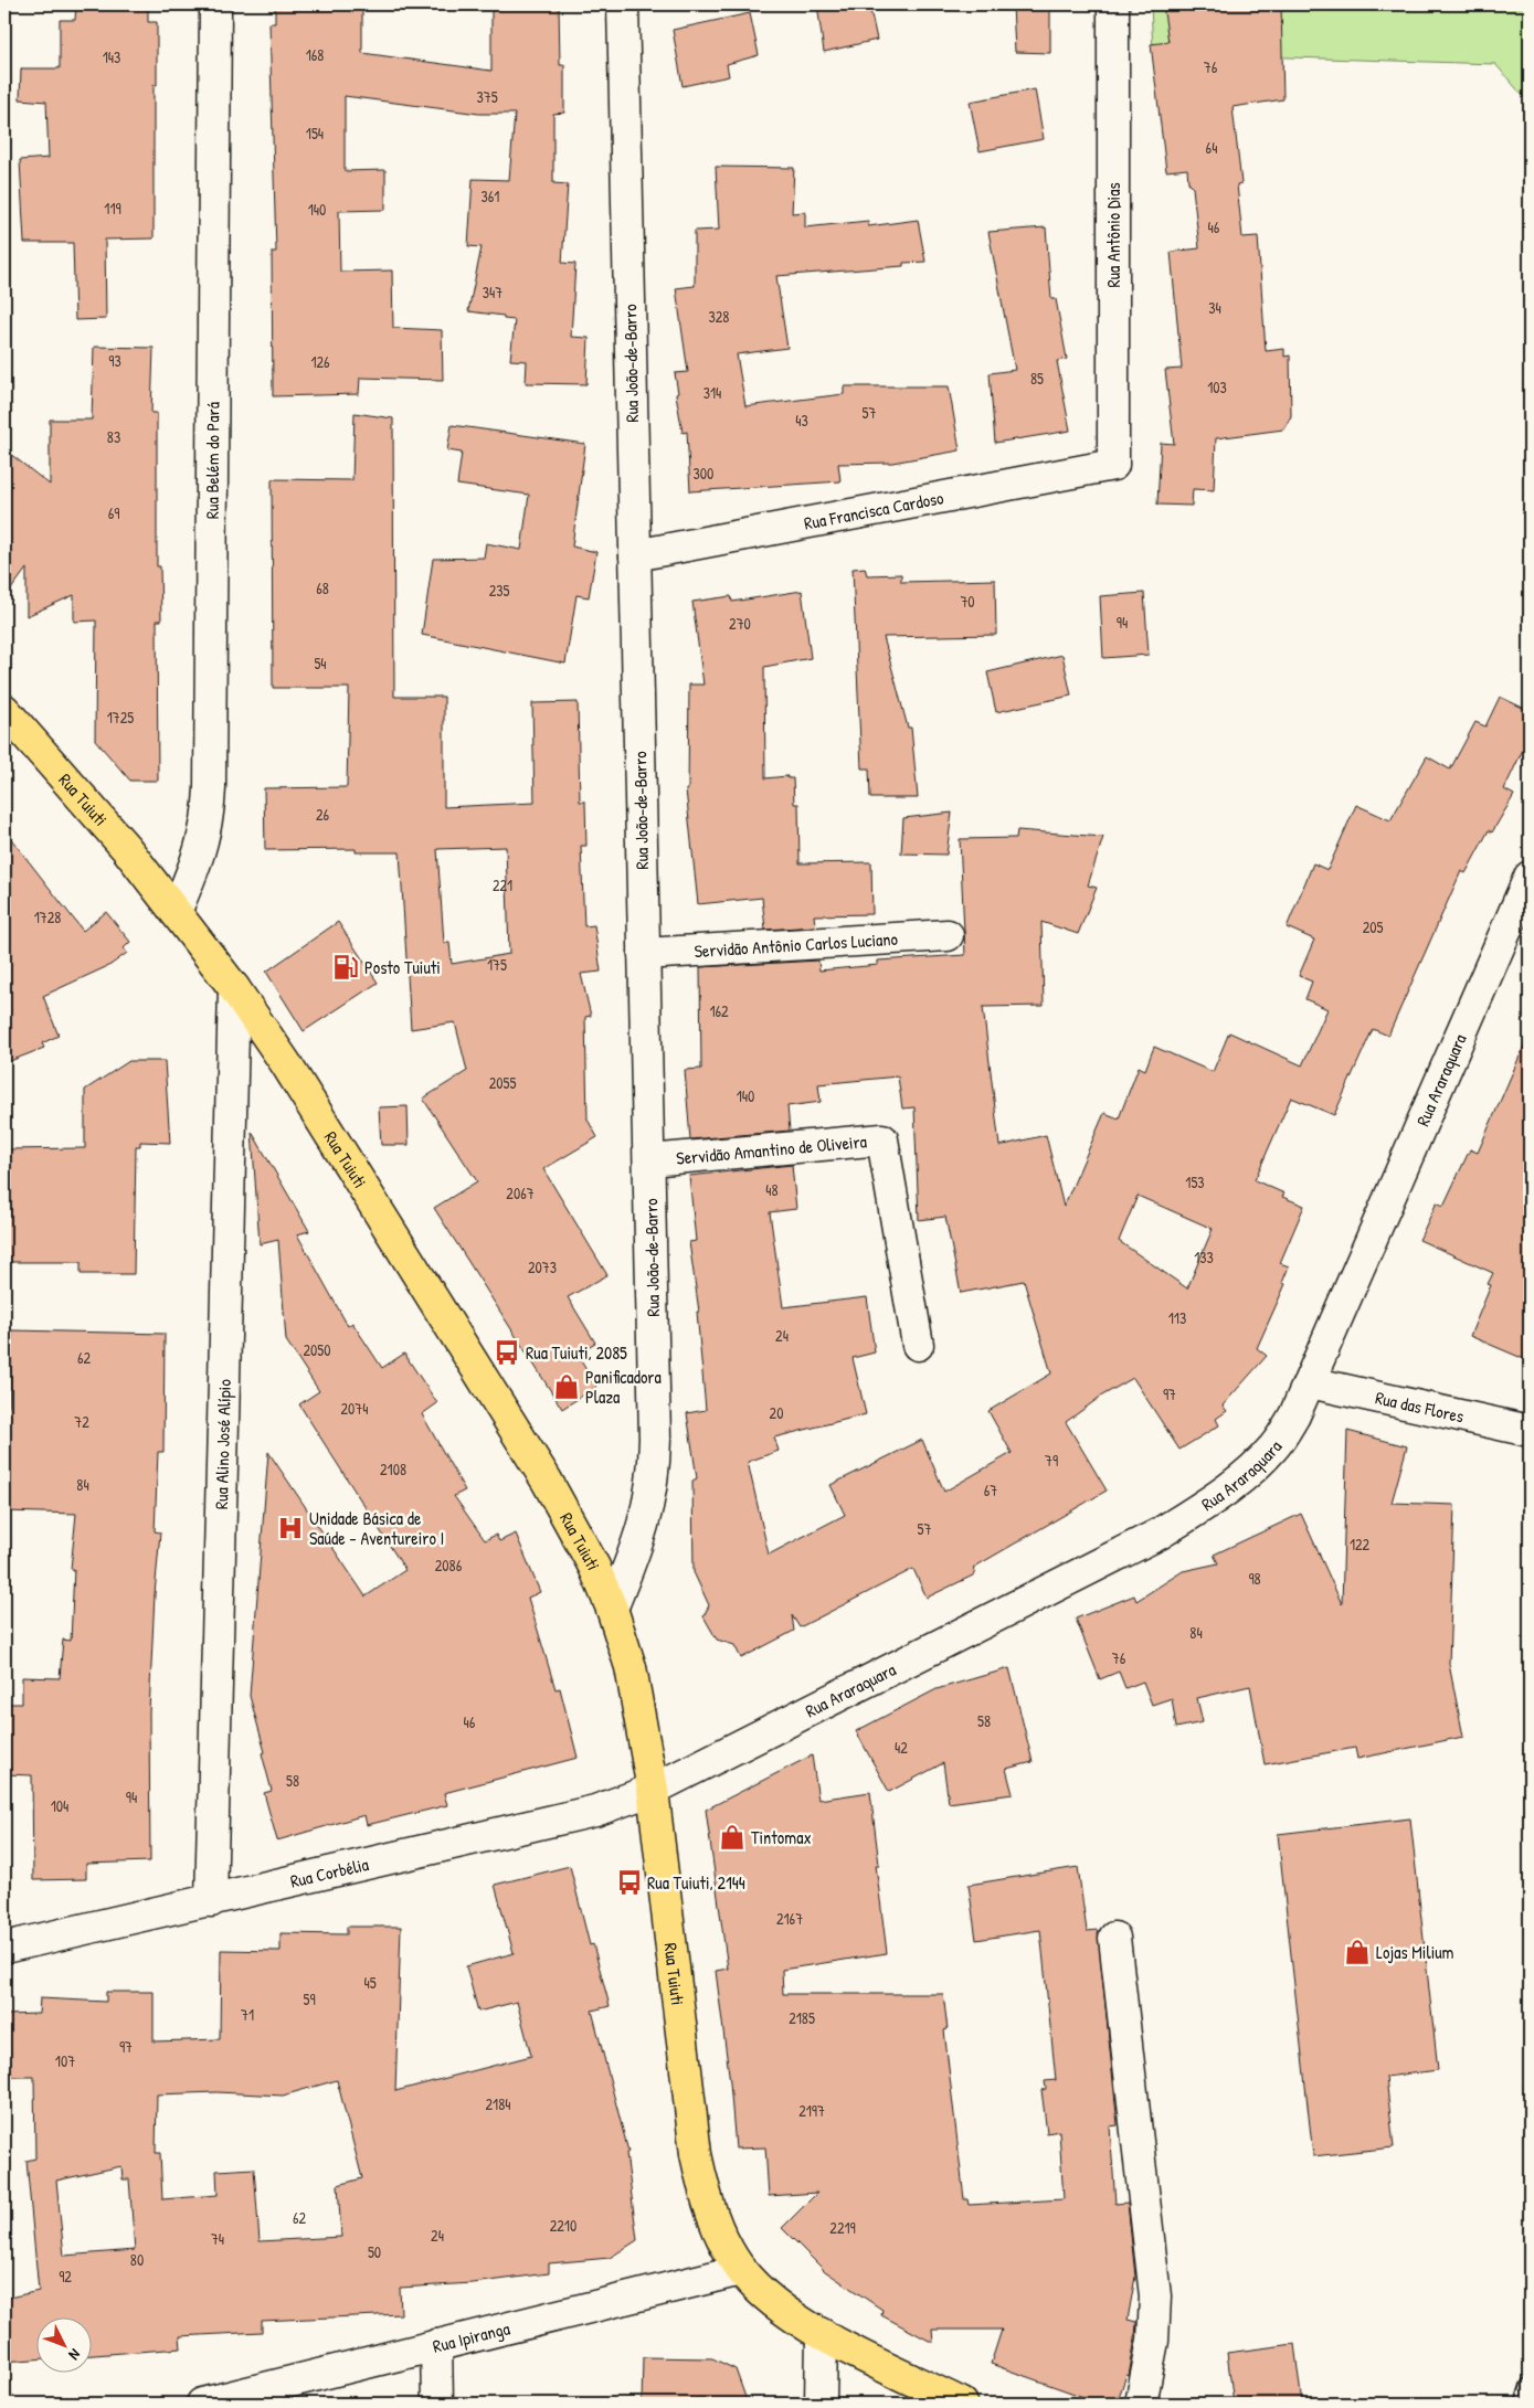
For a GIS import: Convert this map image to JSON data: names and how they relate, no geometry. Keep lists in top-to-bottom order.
{
  "streets": {
    "main road": ["Rua Tuiuti"],
    "street": [
      "Rua Antônio Dias",
      "Rua João-de-Barro",
      "Rua Belém do Pará",
      "Rua Francisca Cardoso",
      "Servidão Antônio Carlos Luciano",
      "Rua Araraquara",
      "Servidão Amantino de Oliveira",
      "Rua das Flores",
      "Rua Alino José Alípio",
      "Rua Corbélia",
      "Rua Ipiranga"
    ]
  },
  "crossings": [
    ["Rua Antônio Dias", "Rua Francisca Cardoso"],
    ["Rua João-de-Barro", "Rua Francisca Cardoso"],
    ["Rua João-de-Barro", "Rua Tuiuti"],
    ["Rua João-de-Barro", "Servidão Antônio Carlos Luciano"],
    ["Rua João-de-Barro", "Servidão Amantino de Oliveira"],
    ["Rua Belém do Pará", "Rua Tuiuti"],
    ["Rua Tuiuti", "Rua Araraquara"],
    ["Rua Tuiuti", "Rua Alino José Alípio"],
    ["Rua Tuiuti", "Rua Corbélia"],
    ["Rua Tuiuti", "Rua Ipiranga"],
    ["Rua Araraquara", "Rua das Flores"],
    ["Rua Araraquara", "Rua Corbélia"],
    ["Rua Alino José Alípio", "Rua Corbélia"]
  ],
  "places": {
    "fuel station": ["Posto Tuiuti"],
    "bus stop": ["Rua Tuiuti, 2085", "Rua Tuiuti, 2144"],
    "shop": ["Panificadora Plaza", "Tintomax", "Lojas Milium"],
    "hospital": ["Unidade Básica de Saúde - Aventureiro I"]
  },
  "house_numbers": [
    "168",
    "143",
    "76",
    "375",
    "154",
    "64",
    "361",
    "119",
    "140",
    "46",
    "347",
    "34",
    "328",
    "93",
    "126",
    "85",
    "103",
    "314",
    "57",
    "43",
    "83",
    "300",
    "69",
    "68",
    "235",
    "70",
    "94",
    "270",
    "54",
    "1725",
    "26",
    "221",
    "1728",
    "205",
    "175",
    "162",
    "2055",
    "140",
    "153",
    "48",
    "2067",
    "133",
    "2073",
    "113",
    "24",
    "2050",
    "62",
    "97",
    "2074",
    "20",
    "72",
    "79",
    "2108",
    "84",
    "67",
    "57",
    "122",
    "2086",
    "98",
    "84",
    "76",
    "58",
    "46",
    "42",
    "58",
    "94",
    "104",
    "2167",
    "45",
    "59",
    "71",
    "2185",
    "97",
    "107",
    "2184",
    "2197",
    "62",
    "2210",
    "2219",
    "24",
    "74",
    "50",
    "80",
    "92"
  ],
  "north": "bottom right"
}
